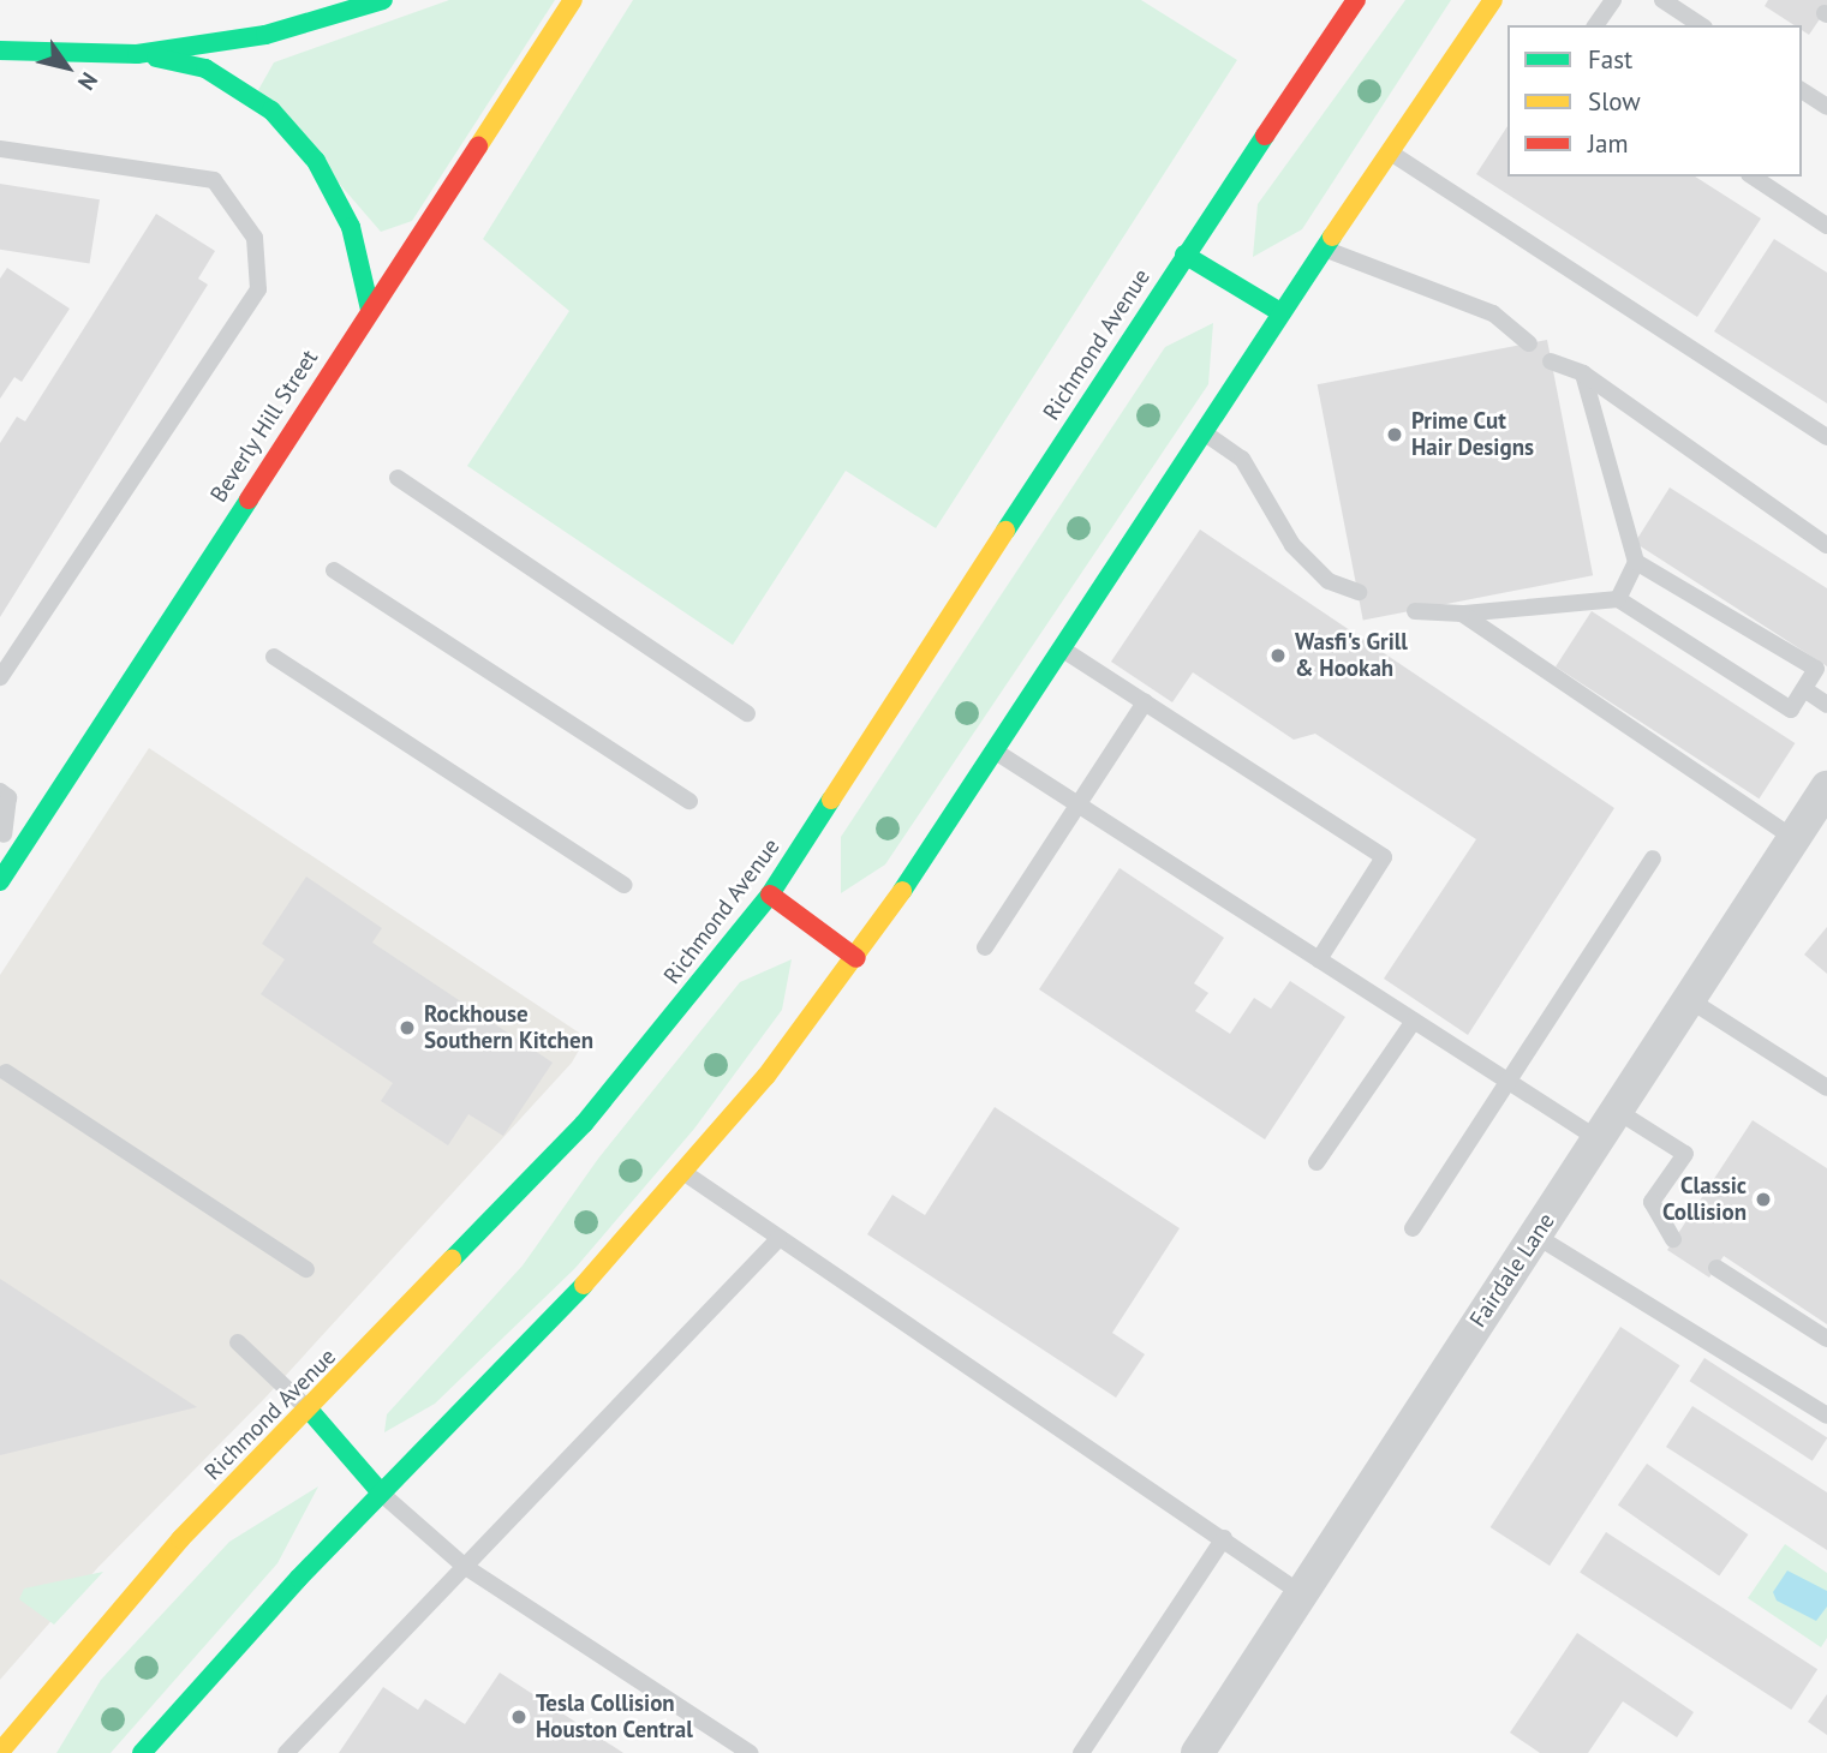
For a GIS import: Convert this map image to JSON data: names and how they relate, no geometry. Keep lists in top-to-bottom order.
{
  "streets": {
    "main road": ["Richmond Avenue", "Beverly Hill Street"],
    "street": ["Fairdale Lane"]
  },
  "places": [
    "Prime Cut Hair Designs",
    "Wasfi's Grill & Hookah",
    "Rockhouse Southern Kitchen",
    "Classic Collision",
    "Tesla Collision Houston Central"
  ],
  "legend": ["Fast", "Slow", "Jam"],
  "north": "bottom right"
}
